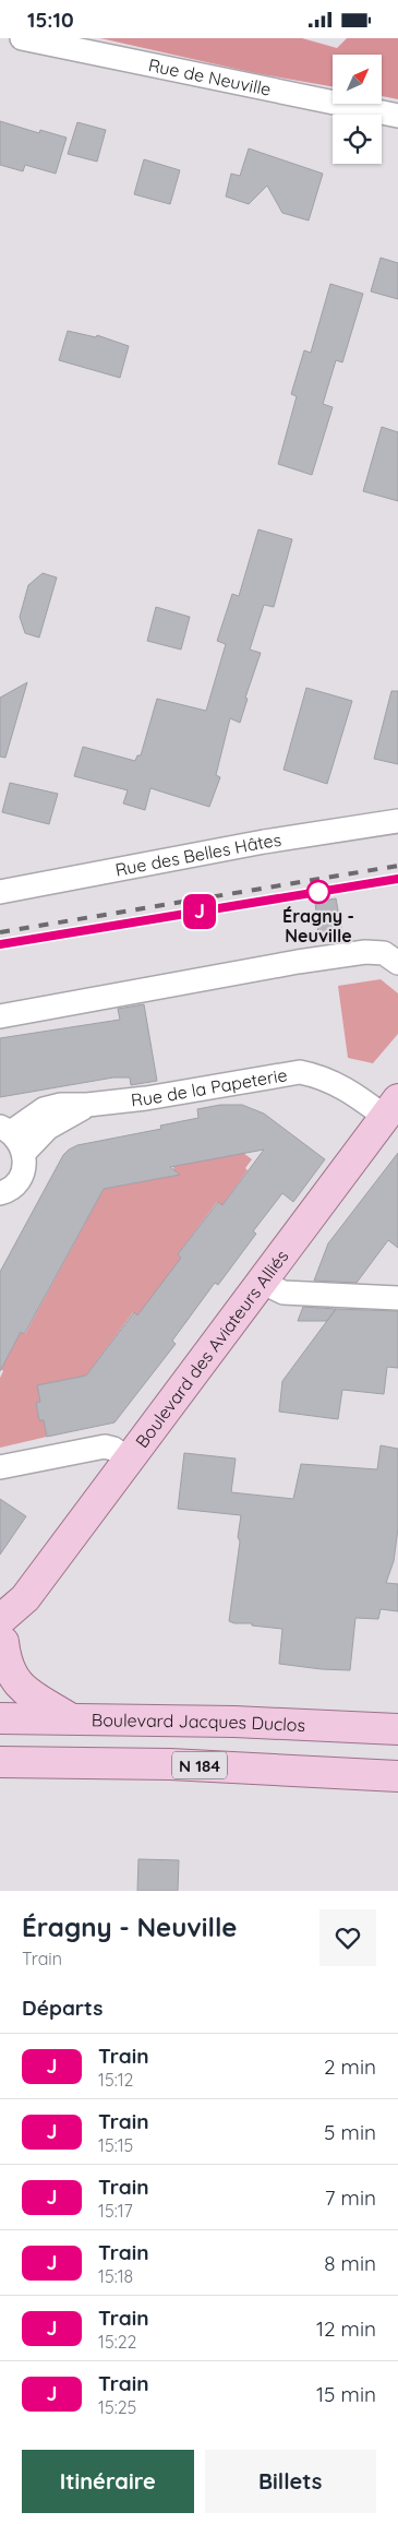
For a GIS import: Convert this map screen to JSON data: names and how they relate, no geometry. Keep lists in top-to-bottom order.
{
  "streets": {
    "main road": ["Boulevard des Aviateurs Alliés", "Boulevard Jacques Duclos", "N 184"],
    "street": ["Rue de Neuville", "Rue des Belles Hâtes", "Rue de la Papeterie"]
  },
  "crossings": [
    ["Rue de la Papeterie", "Boulevard des Aviateurs Alliés"]
  ],
  "places": ["Éragny - Neuville"],
  "north": "top right",
  "page": {
    "status": "15:10",
    "on_map": "J",
    "heading": [
      ["Éragny - Neuville", "Train"],
      "Départs"
    ],
    "list": [
      {
        "mark": "J",
        "name": "Train",
        "note": "15:12",
        "value": "2 min"
      },
      {
        "mark": "J",
        "name": "Train",
        "note": "15:15",
        "value": "5 min"
      },
      {
        "mark": "J",
        "name": "Train",
        "note": "15:17",
        "value": "7 min"
      },
      {
        "mark": "J",
        "name": "Train",
        "note": "15:18",
        "value": "8 min"
      },
      {
        "mark": "J",
        "name": "Train",
        "note": "15:22",
        "value": "12 min"
      },
      {
        "mark": "J",
        "name": "Train",
        "note": "15:25",
        "value": "15 min"
      }
    ],
    "buttons": ["Itinéraire", "Billets"]
  }
}
